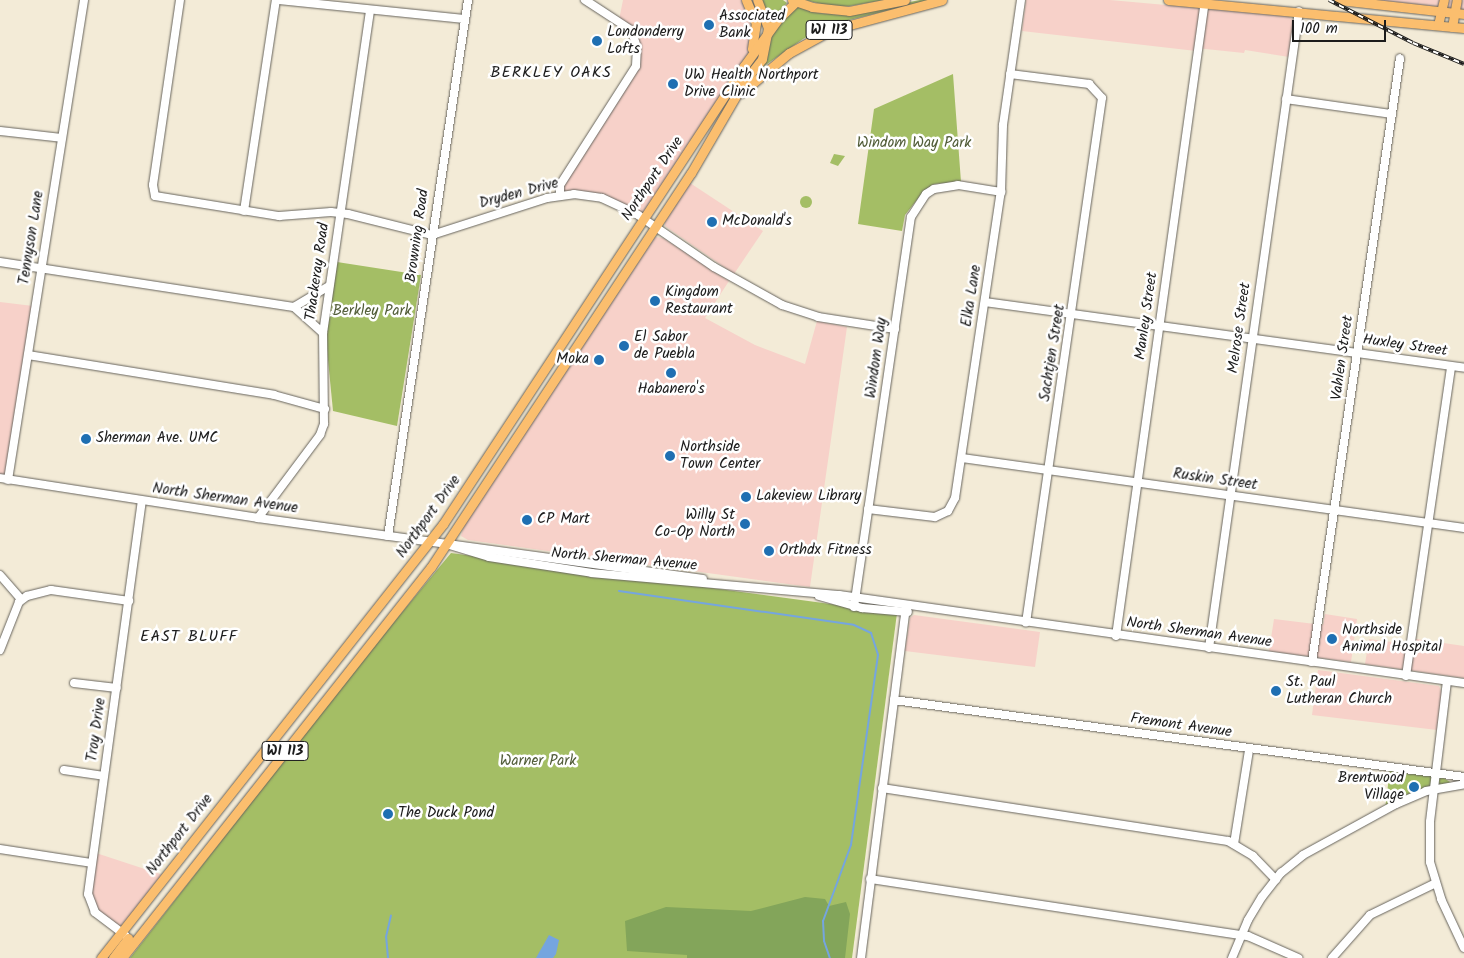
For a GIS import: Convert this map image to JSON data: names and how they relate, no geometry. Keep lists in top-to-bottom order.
{
  "streets": {
    "main road": ["WI 113", "Northport Drive"],
    "street": [
      "Dryden Drive",
      "Browning Road",
      "Tennyson Lane",
      "Thackeray Road",
      "Elka Lane",
      "Manley Street",
      "Melrose Street",
      "Huxley Street",
      "Sachtjen Street",
      "Windom Way",
      "Vahlen Street",
      "Ruskin Street",
      "North Sherman Avenue",
      "Fremont Avenue",
      "Troy Drive"
    ]
  },
  "crossings": [
    ["WI 113", "Northport Drive"],
    ["Northport Drive", "Dryden Drive"],
    ["Northport Drive", "North Sherman Avenue"],
    ["Northport Drive", "Troy Drive"],
    ["Dryden Drive", "Browning Road"],
    ["Dryden Drive", "Windom Way"],
    ["Browning Road", "North Sherman Avenue"],
    ["Tennyson Lane", "North Sherman Avenue"],
    ["Thackeray Road", "North Sherman Avenue"],
    ["Elka Lane", "Huxley Street"],
    ["Elka Lane", "Sachtjen Street"],
    ["Elka Lane", "Windom Way"],
    ["Elka Lane", "Ruskin Street"],
    ["Manley Street", "Huxley Street"],
    ["Manley Street", "Ruskin Street"],
    ["Manley Street", "North Sherman Avenue"],
    ["Melrose Street", "Huxley Street"],
    ["Melrose Street", "Ruskin Street"],
    ["Melrose Street", "North Sherman Avenue"],
    ["Huxley Street", "Sachtjen Street"],
    ["Huxley Street", "Vahlen Street"],
    ["Sachtjen Street", "Ruskin Street"],
    ["Sachtjen Street", "North Sherman Avenue"],
    ["Windom Way", "North Sherman Avenue"],
    ["Vahlen Street", "Ruskin Street"],
    ["Vahlen Street", "North Sherman Avenue"],
    ["North Sherman Avenue", "Troy Drive"]
  ],
  "districts": ["BERKLEY OAKS", "EAST BLUFF"],
  "parks": ["Windom Way Park", "Berkley Park", "Warner Park"],
  "places": [
    "Associated Bank",
    "Londonderry Lofts",
    "UW Health Northport Drive Clinic",
    "McDonald's",
    "Kingdom Restaurant",
    "El Sabor de Puebla",
    "Moka",
    "Habanero's",
    "Sherman Ave. UMC",
    "Northside Town Center",
    "Lakeview Library",
    "CP Mart",
    "Willy St Co-Op North",
    "Orthdx Fitness",
    "Northside Animal Hospital",
    "St. Paul Lutheran Church",
    "Brentwood Village",
    "The Duck Pond"
  ],
  "scale_bar": "100 m"
}
